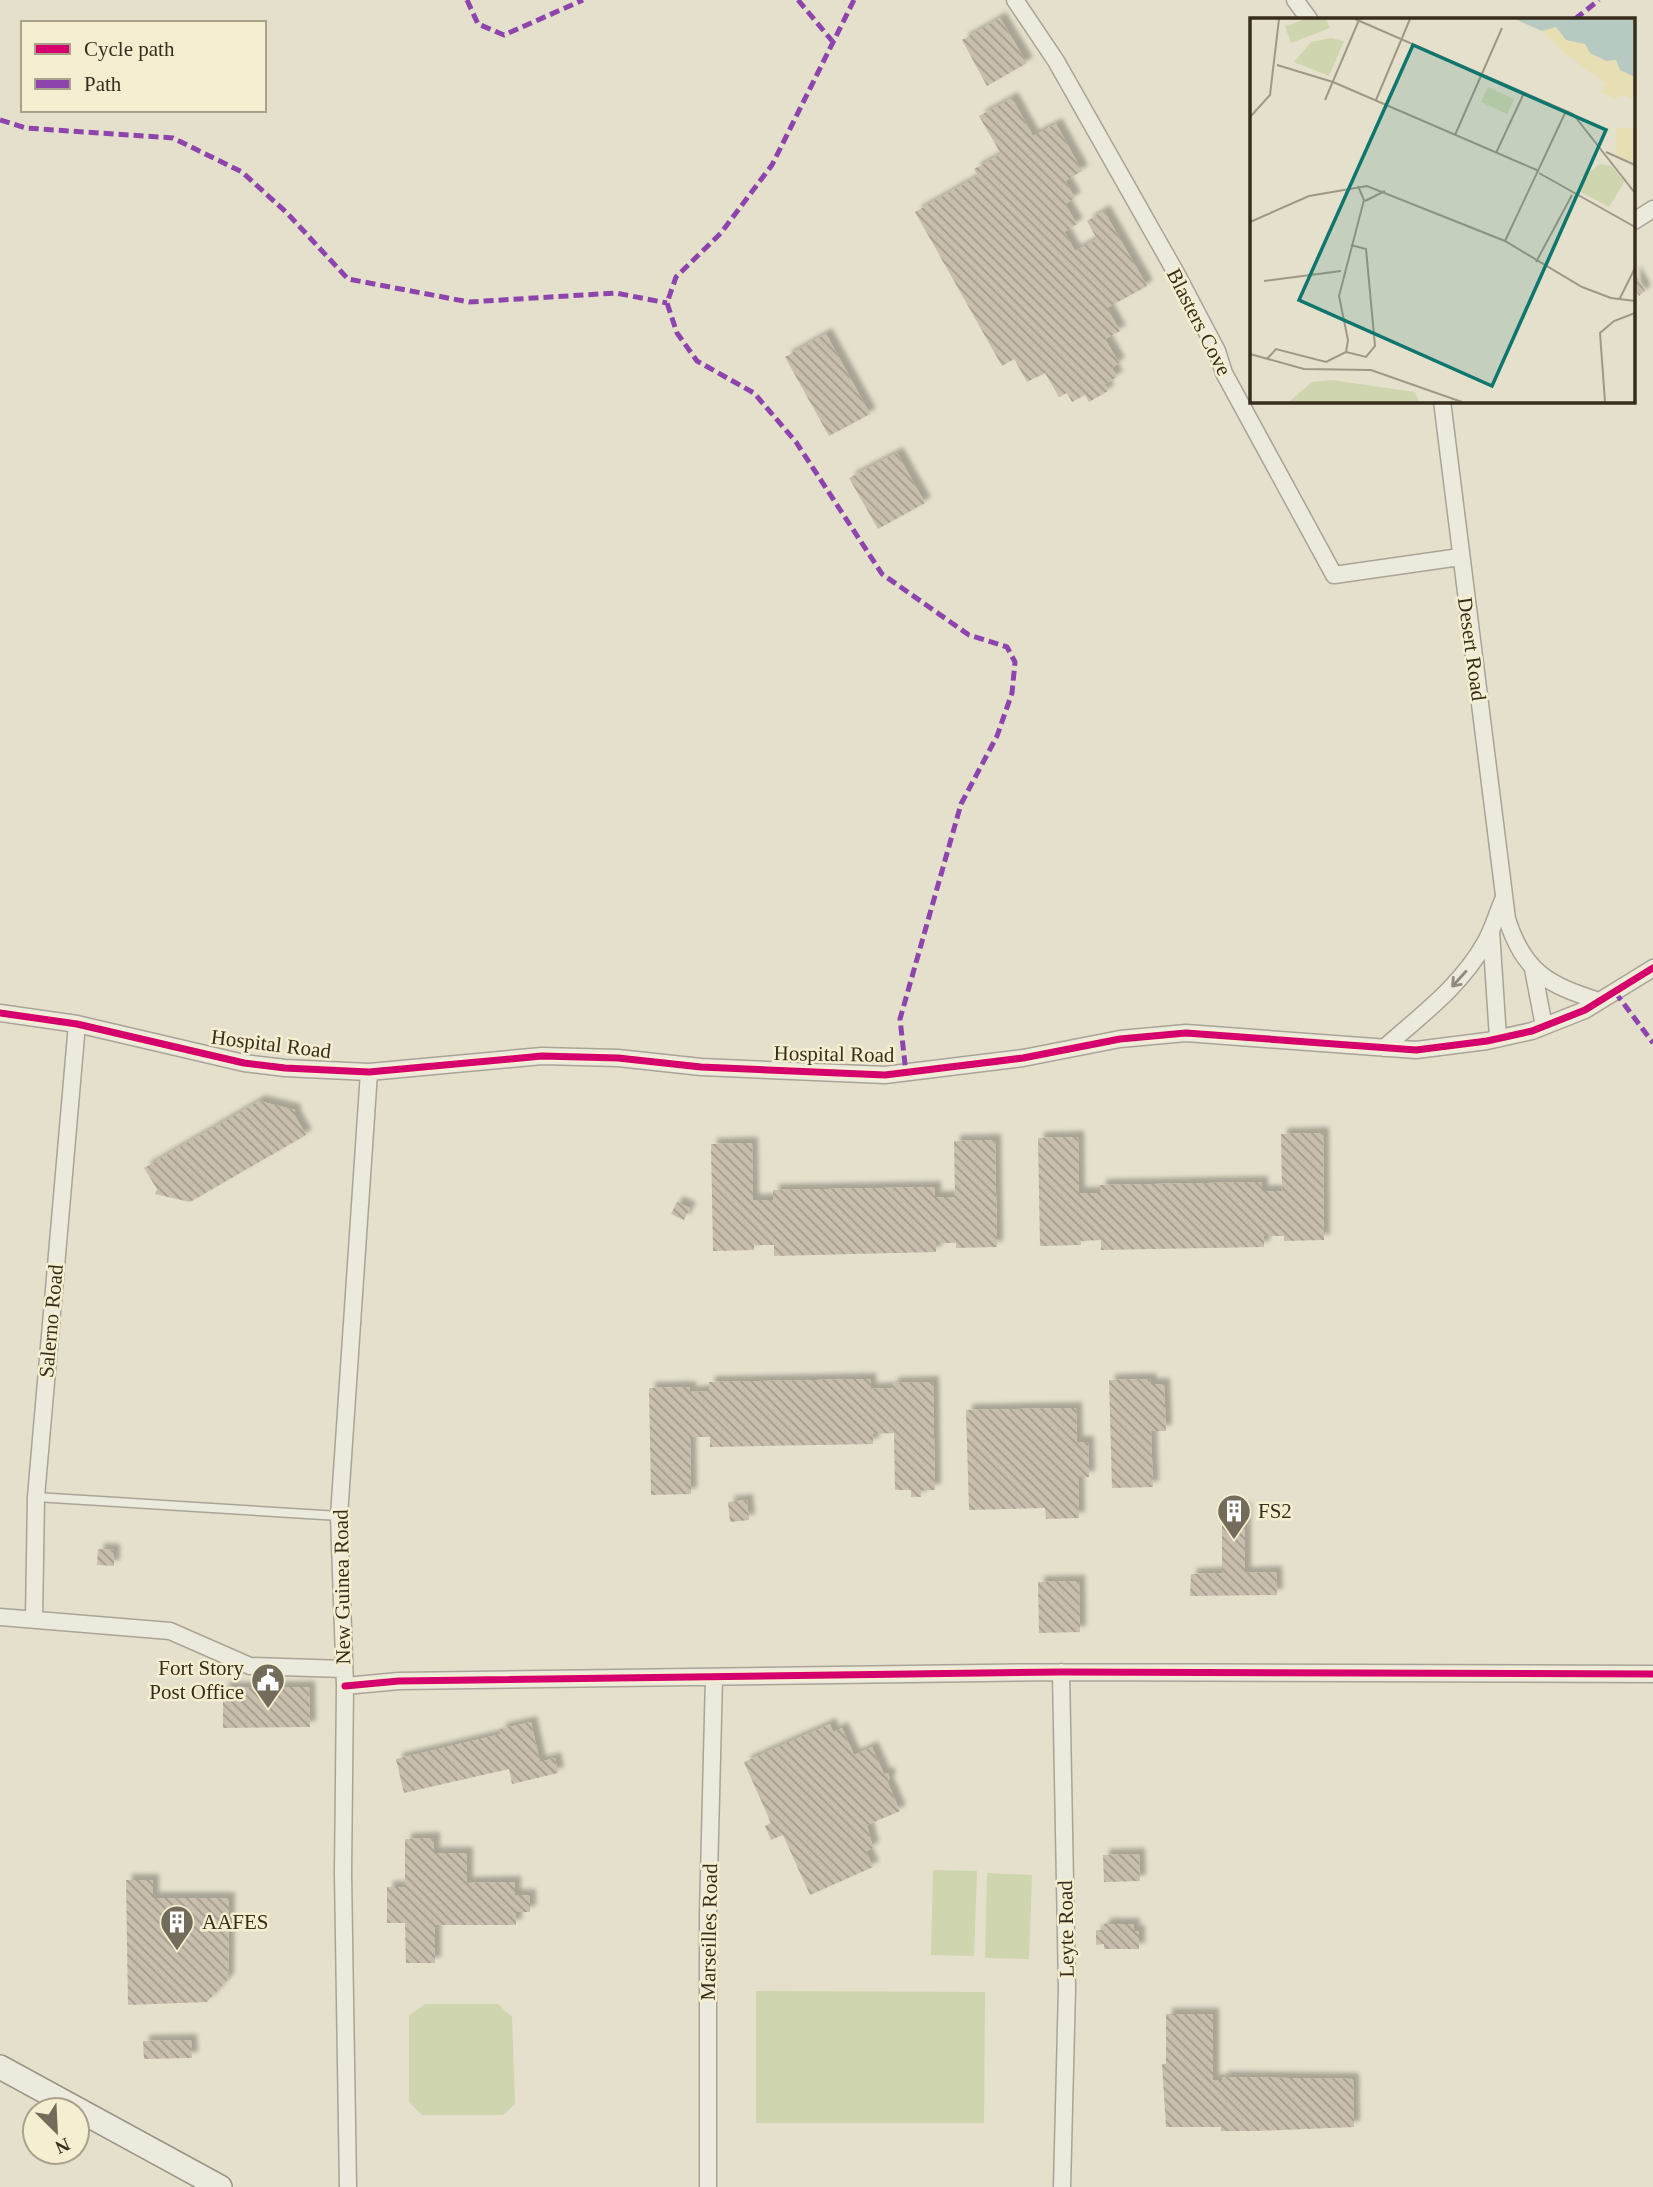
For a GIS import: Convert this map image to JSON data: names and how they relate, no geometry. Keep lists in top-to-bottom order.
{
  "streets": {
    "street": [
      "Blasters Cove",
      "Desert Road",
      "Hospital Road",
      "Salerno Road",
      "New Guinea Road",
      "Leyte Road",
      "Marseilles Road"
    ]
  },
  "crossings": [
    ["Blasters Cove", "Desert Road"],
    ["Desert Road", "Hospital Road"],
    ["Hospital Road", "Salerno Road"],
    ["Hospital Road", "New Guinea Road"]
  ],
  "places": {
    "building": ["FS2", "AAFES"],
    "public building": ["Fort Story Post Office"]
  },
  "legend": ["Cycle path", "Path"],
  "north": "bottom right"
}
